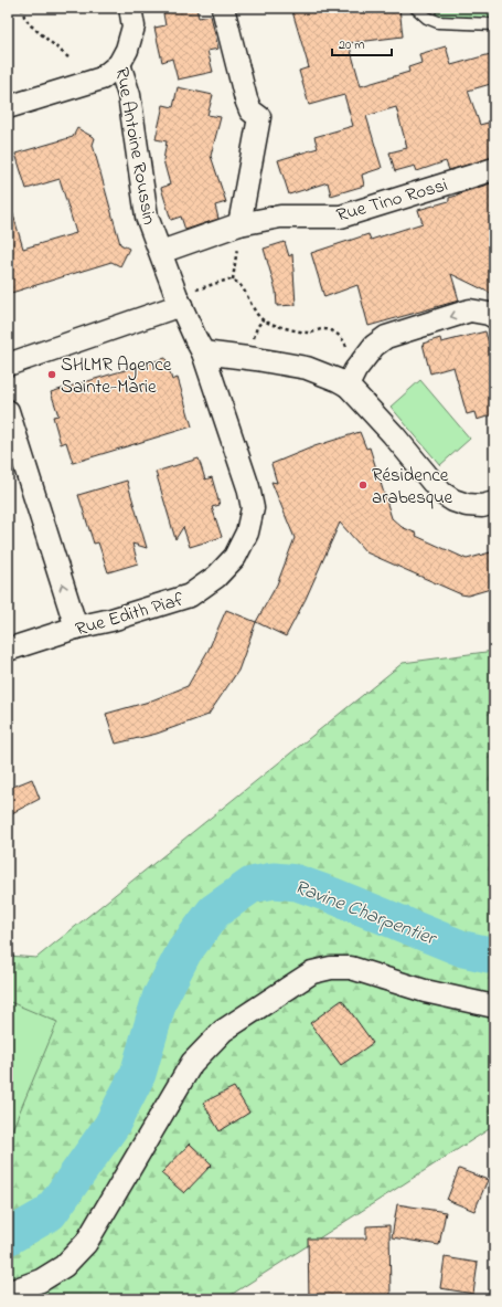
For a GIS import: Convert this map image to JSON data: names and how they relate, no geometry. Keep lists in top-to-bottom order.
{
  "streets": {
    "street": ["Rue Antoine Roussin", "Rue Tino Rossi", "Rue Edith Piaf"]
  },
  "crossings": [
    ["Rue Antoine Roussin", "Rue Tino Rossi"],
    ["Rue Antoine Roussin", "Rue Edith Piaf"]
  ],
  "water": ["Ravine Charpentier"],
  "places": ["SHLMR Agence Sainte-Marie", "Résidence arabesque"],
  "scale_bar": "20 m"
}
